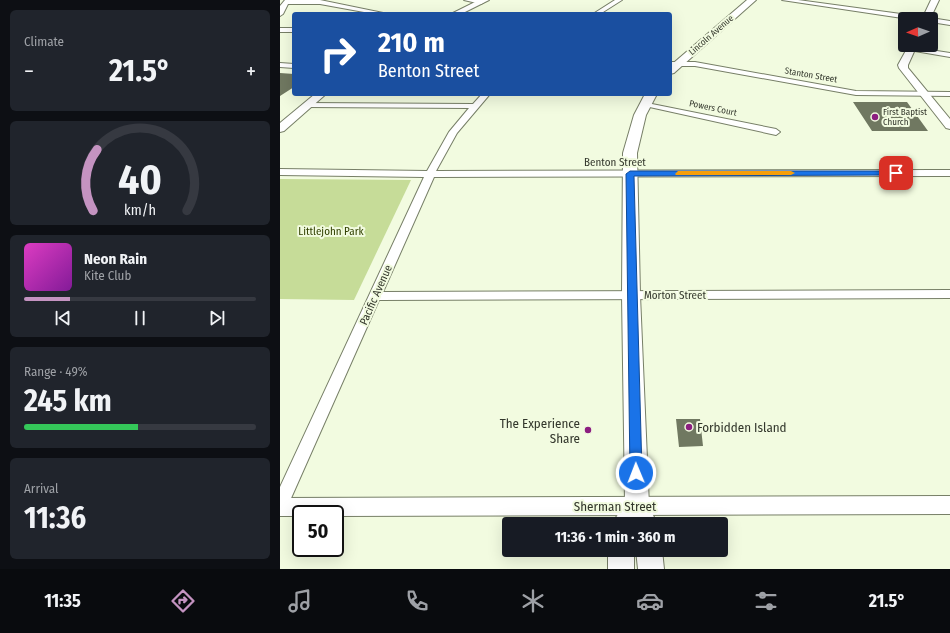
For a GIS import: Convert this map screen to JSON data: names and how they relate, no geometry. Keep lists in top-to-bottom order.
{
  "streets": {
    "main road": ["Lincoln Avenue"],
    "street": [
      "Stanton Street",
      "Powers Court",
      "Benton Street",
      "Pacific Avenue",
      "Morton Street",
      "Sherman Street"
    ]
  },
  "crossings": [
    ["Lincoln Avenue", "Stanton Street"],
    ["Benton Street", "Pacific Avenue"],
    ["Pacific Avenue", "Morton Street"],
    ["Pacific Avenue", "Sherman Street"]
  ],
  "parks": ["Littlejohn Park"],
  "places": ["First Baptist Church", "Forbidden Island", "The Experience Share"],
  "north": "left",
  "page": {
    "tile": [
      "Climate",
      ["Range · 49%", "245 km"],
      ["Arrival", "11:36"]
    ],
    "turn": ["210 m", "Benton Street"],
    "heat": ["−", "21.5°", "+"],
    "song": ["Neon Rain", "Kite Club"],
    "limit": "50",
    "trip": "11:36 · 1 min · 360 m",
    "tabs": ["11:35", "21.5°"],
    "gauge": ["40", "km/h"]
  }
}
